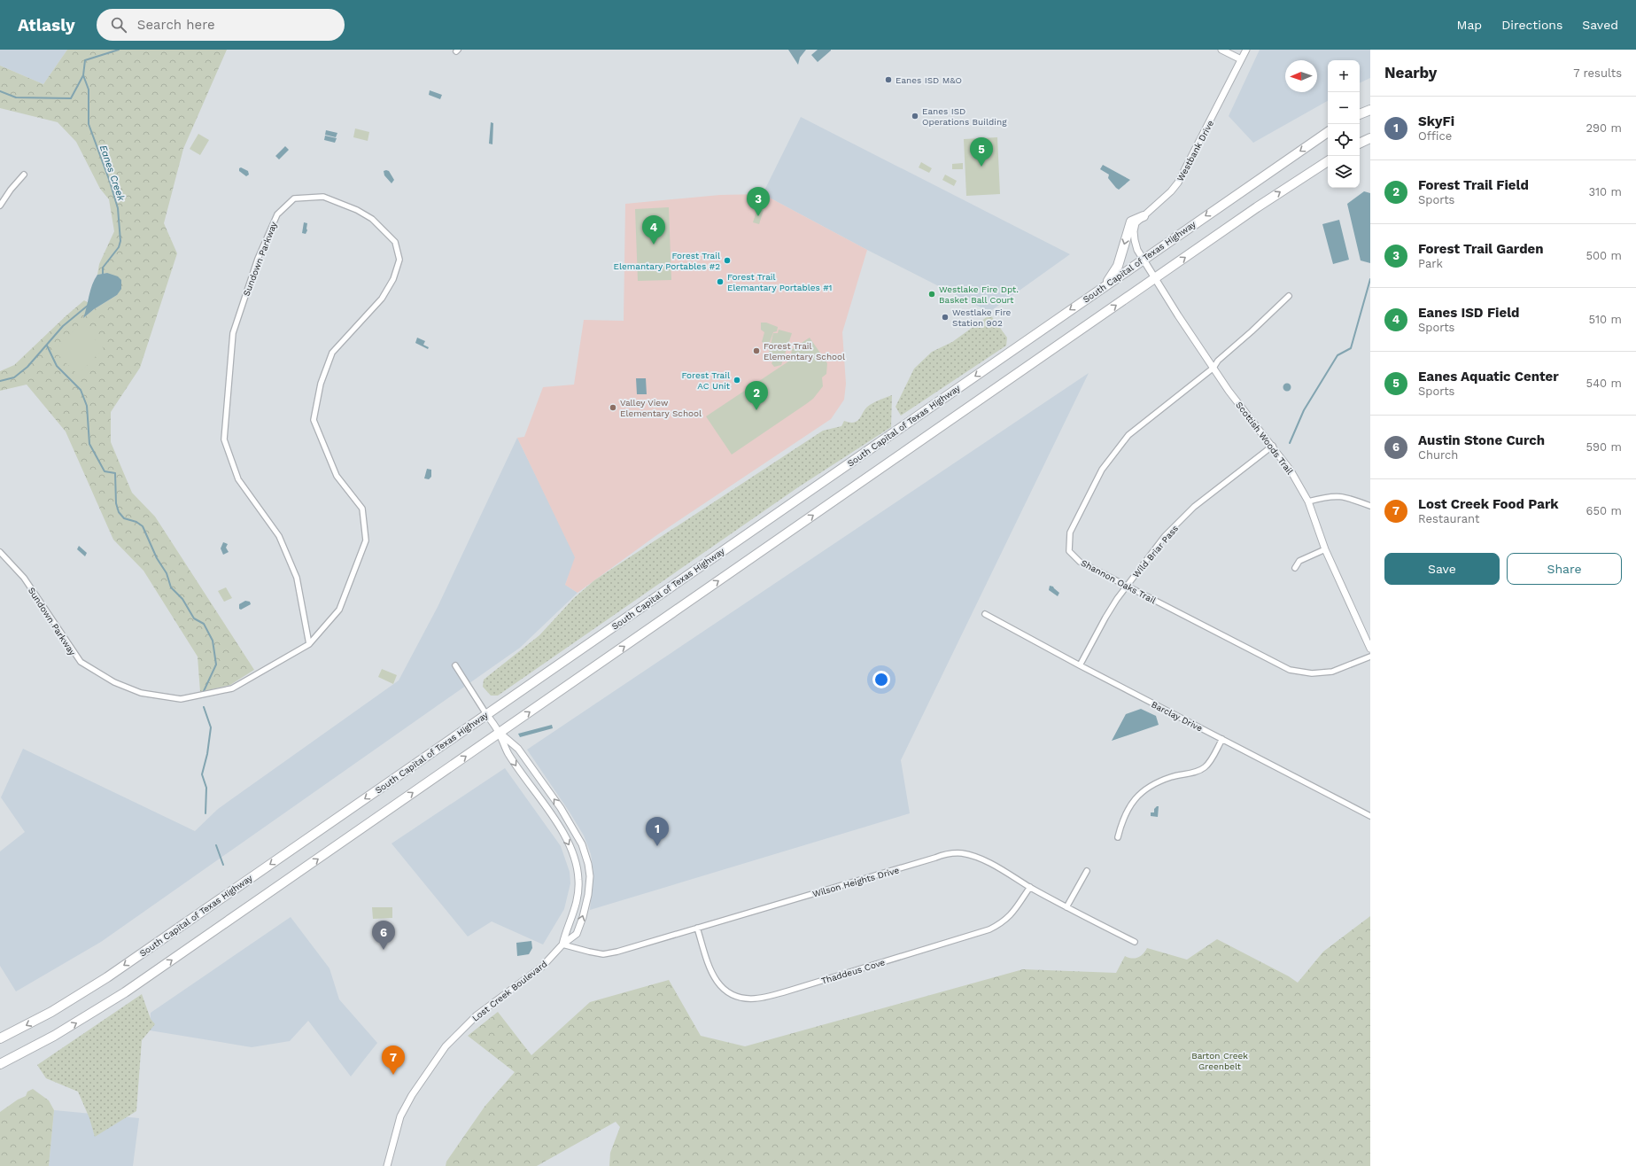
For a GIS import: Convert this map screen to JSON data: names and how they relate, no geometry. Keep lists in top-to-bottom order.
{
  "streets": {
    "highway": ["South Capital of Texas Highway"],
    "street": [
      "Westbank Drive",
      "Sundown Parkway",
      "Scottish Woods Trail",
      "Wild Briar Pass",
      "Shannon Oaks Trail",
      "Barclay Drive",
      "Wilson Heights Drive",
      "Thaddeus Cove",
      "Lost Creek Boulevard"
    ]
  },
  "crossings": [
    ["Westbank Drive", "South Capital of Texas Highway"],
    ["Westbank Drive", "Scottish Woods Trail"],
    ["South Capital of Texas Highway", "Lost Creek Boulevard"],
    ["Scottish Woods Trail", "Wild Briar Pass"],
    ["Scottish Woods Trail", "Shannon Oaks Trail"],
    ["Wild Briar Pass", "Shannon Oaks Trail"],
    ["Wild Briar Pass", "Barclay Drive"],
    ["Wilson Heights Drive", "Thaddeus Cove"],
    ["Wilson Heights Drive", "Lost Creek Boulevard"]
  ],
  "water": ["Eanes Creek"],
  "parks": ["Barton Creek Greenbelt"],
  "places": [
    "Eanes ISD M&O",
    "Eanes ISD Operations Building",
    "Forest Trail Elemantary Portables #2",
    "Forest Trail Elemantary Portables #1",
    "Westlake Fire Dpt. Basket Ball Court",
    "Westlake Fire Station 902",
    "Forest Trail Elementary School",
    "Forest Trail AC Unit",
    "Valley View Elementary School"
  ],
  "north": "left",
  "page": {
    "header": "Atlasly",
    "search": "Search here",
    "nav": ["Map", "Directions", "Saved"],
    "heading": ["Nearby", "7 results"],
    "map_buttons": ["+", "−"],
    "list": [
      {
        "mark": "1",
        "name": "SkyFi",
        "note": "Office",
        "value": "290 m"
      },
      {
        "mark": "2",
        "name": "Forest Trail Field",
        "note": "Sports",
        "value": "310 m"
      },
      {
        "mark": "3",
        "name": "Forest Trail Garden",
        "note": "Park",
        "value": "500 m"
      },
      {
        "mark": "4",
        "name": "Eanes ISD Field",
        "note": "Sports",
        "value": "510 m"
      },
      {
        "mark": "5",
        "name": "Eanes Aquatic Center",
        "note": "Sports",
        "value": "540 m"
      },
      {
        "mark": "6",
        "name": "Austin Stone Curch",
        "note": "Church",
        "value": "590 m"
      },
      {
        "mark": "7",
        "name": "Lost Creek Food Park",
        "note": "Restaurant",
        "value": "650 m"
      }
    ],
    "pins": [
      "5",
      "3",
      "4",
      "2",
      "1",
      "6",
      "7"
    ],
    "buttons": ["Save", "Share"]
  }
}
